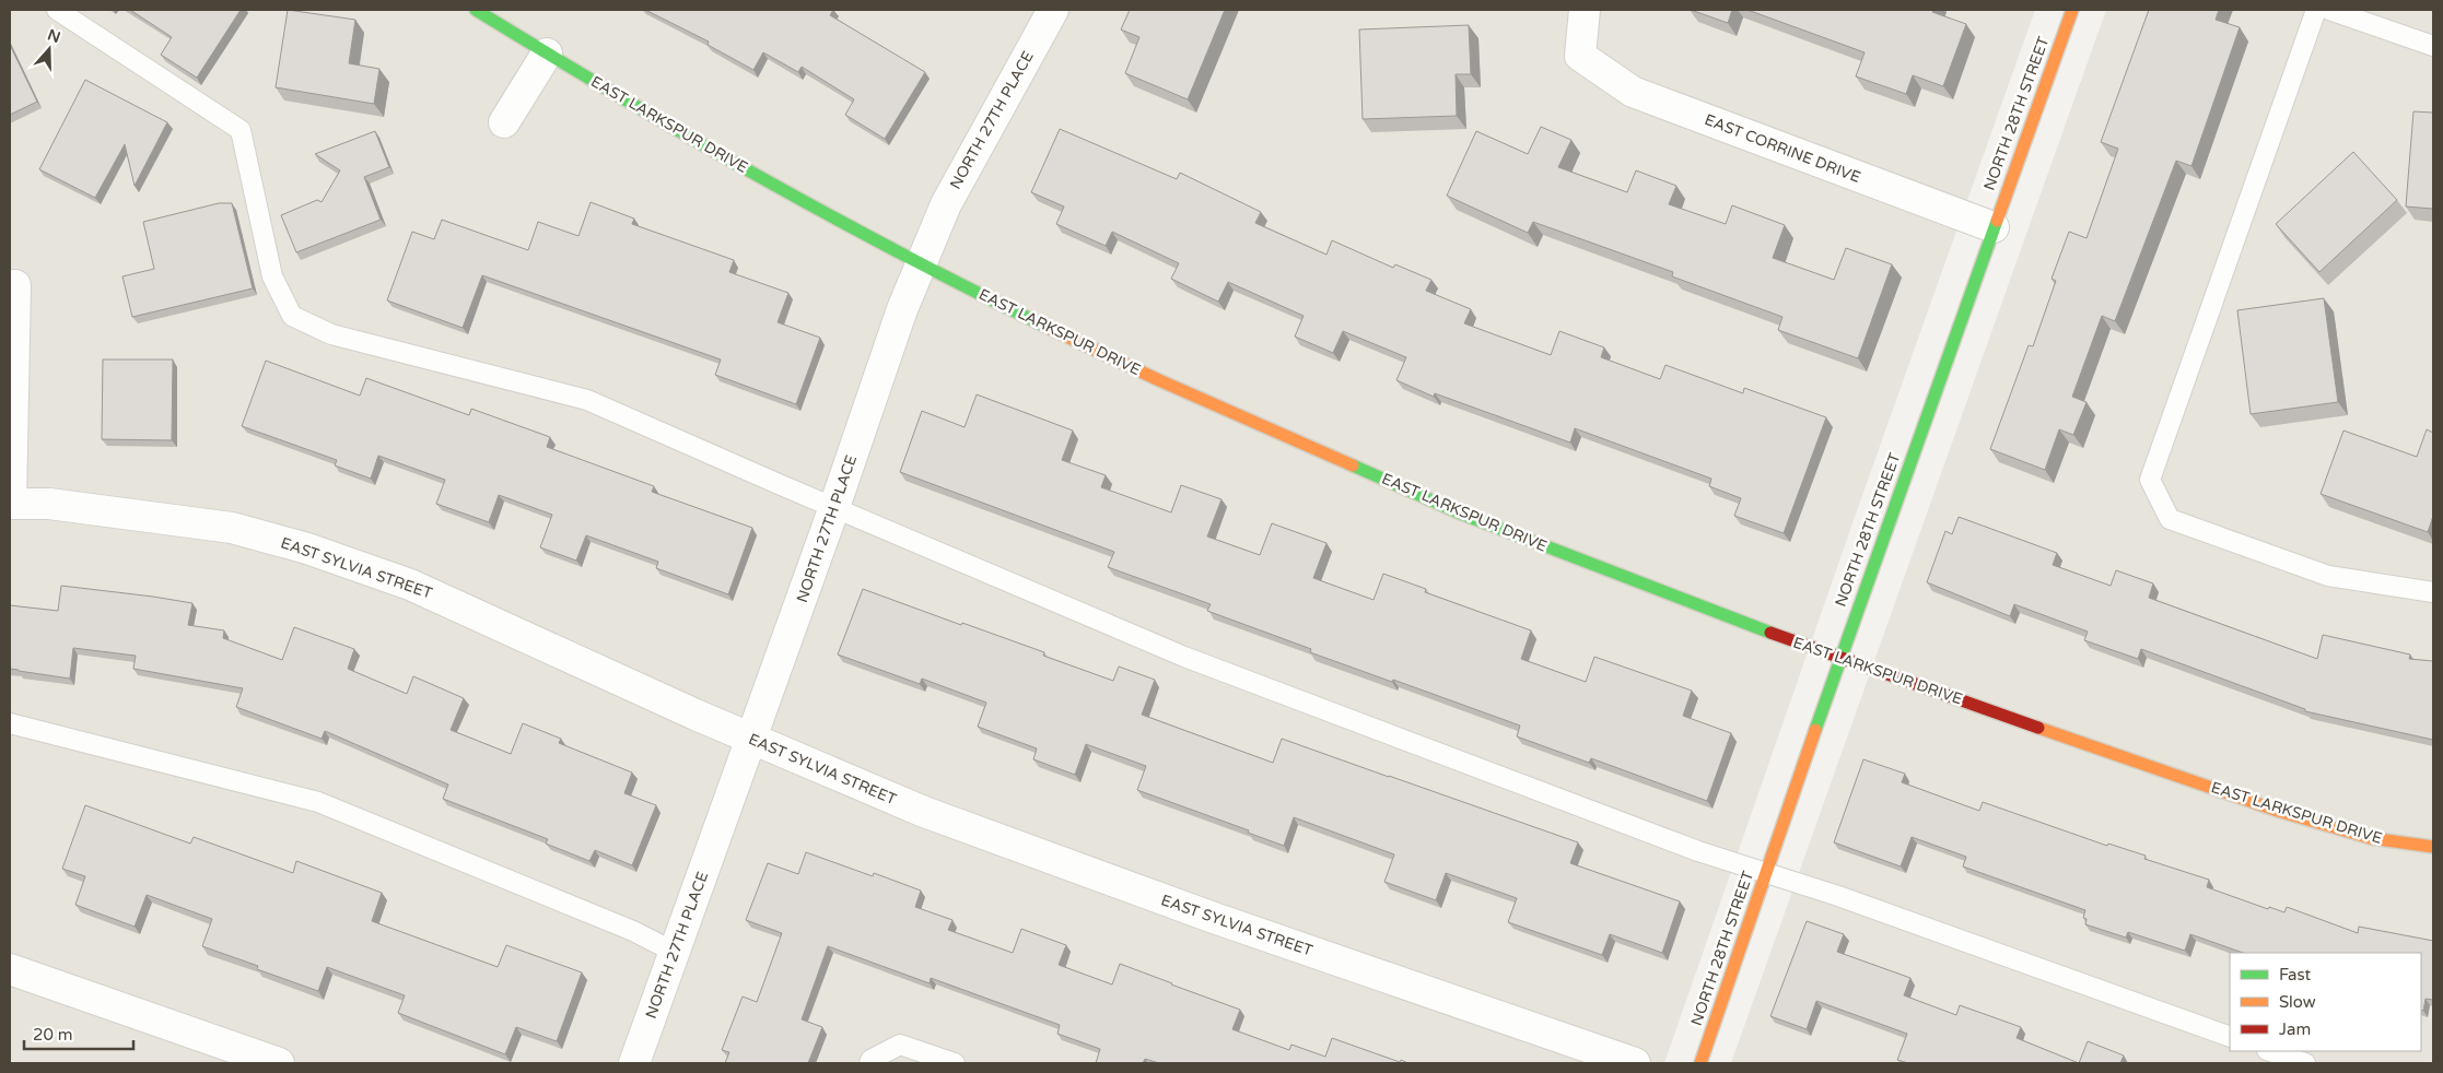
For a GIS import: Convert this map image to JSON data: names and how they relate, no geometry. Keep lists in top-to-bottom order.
{
  "streets": {
    "street": [
      "NORTH 28TH STREET",
      "NORTH 27TH PLACE",
      "EAST LARKSPUR DRIVE",
      "EAST CORRINE DRIVE",
      "EAST SYLVIA STREET"
    ]
  },
  "crossings": [
    ["NORTH 28TH STREET", "EAST LARKSPUR DRIVE"],
    ["NORTH 28TH STREET", "EAST CORRINE DRIVE"],
    ["NORTH 27TH PLACE", "EAST LARKSPUR DRIVE"],
    ["NORTH 27TH PLACE", "EAST SYLVIA STREET"]
  ],
  "legend": ["Fast", "Slow", "Jam"],
  "scale_bar": "20 m",
  "north": "top"
}
